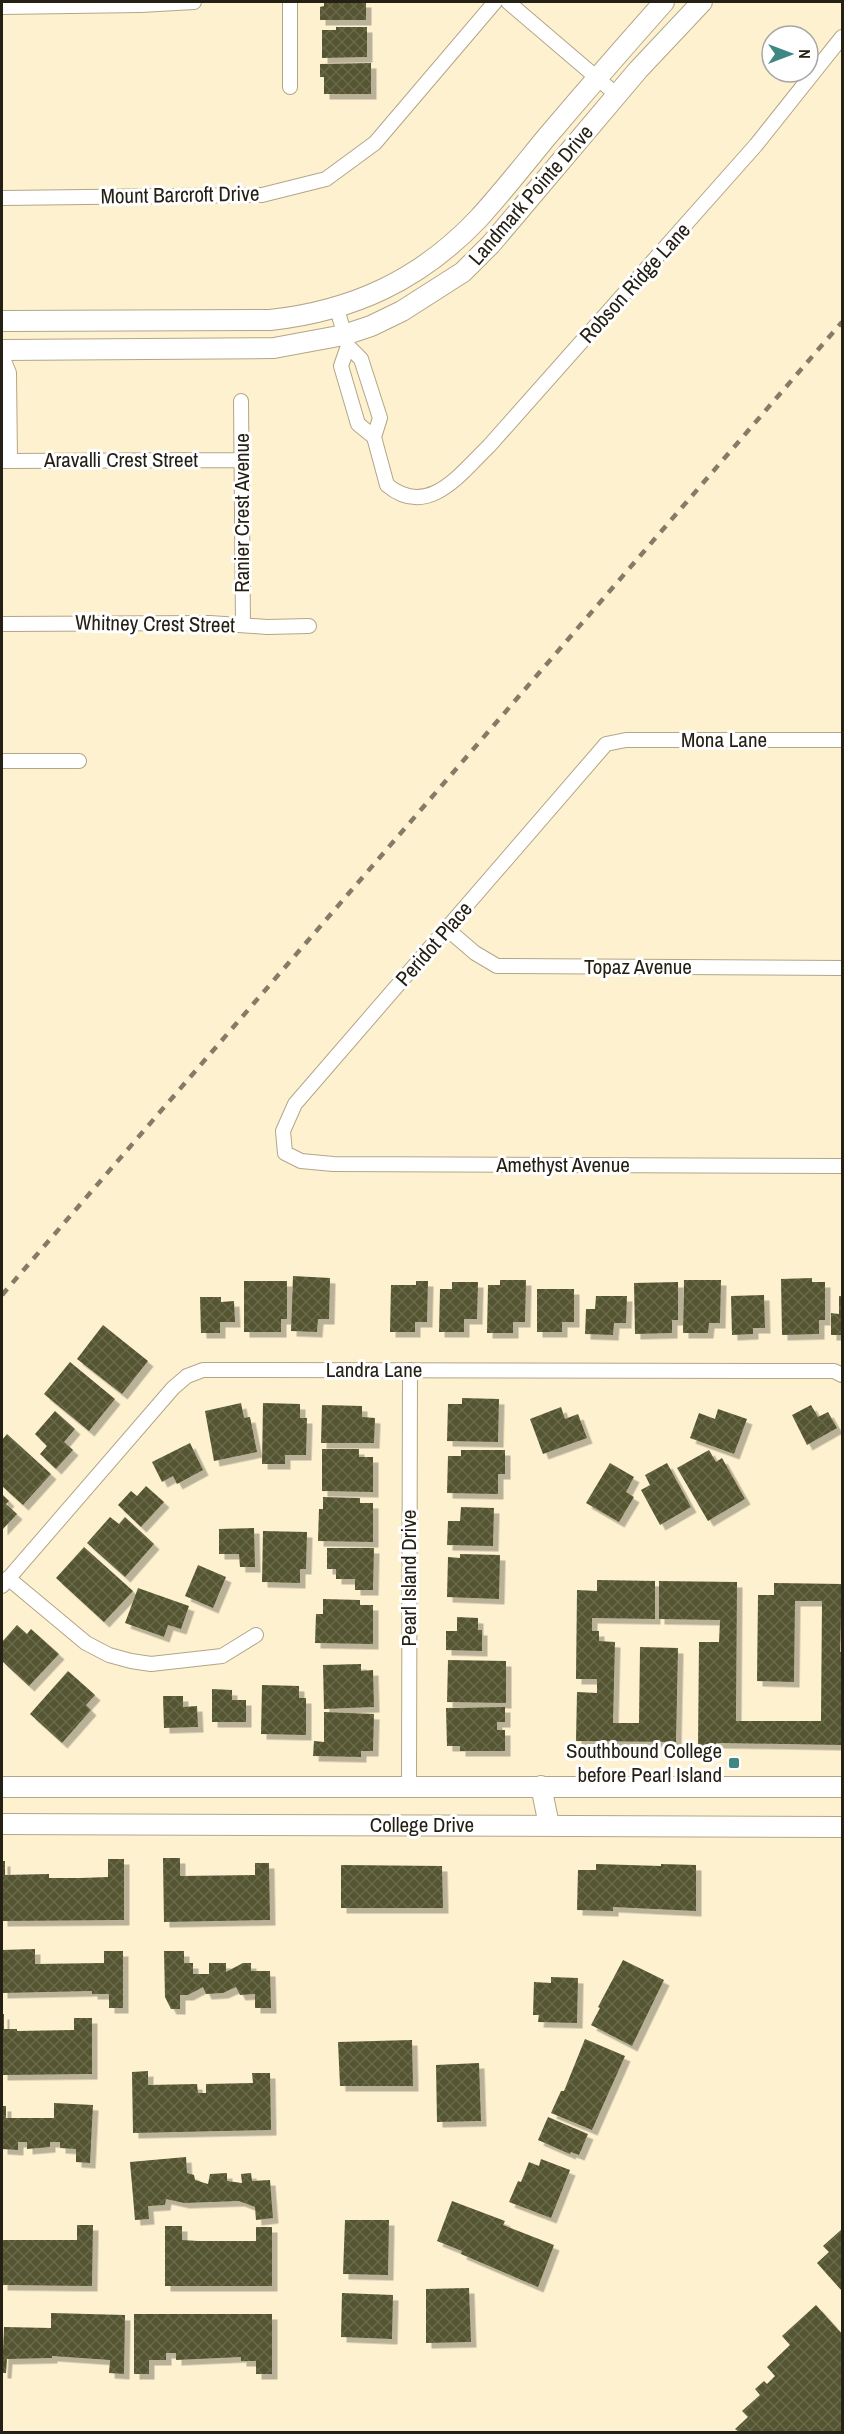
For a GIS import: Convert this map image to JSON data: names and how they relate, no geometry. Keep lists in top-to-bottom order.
{
  "streets": {
    "main road": ["Landmark Pointe Drive", "College Drive"],
    "street": [
      "Mount Barcroft Drive",
      "Robson Ridge Lane",
      "Aravalli Crest Street",
      "Ranier Crest Avenue",
      "Whitney Crest Street",
      "Mona Lane",
      "Peridot Place",
      "Topaz Avenue",
      "Amethyst Avenue",
      "Landra Lane",
      "Pearl Island Drive"
    ]
  },
  "crossings": [
    ["Aravalli Crest Street", "Ranier Crest Avenue"],
    ["Ranier Crest Avenue", "Whitney Crest Street"],
    ["Mona Lane", "Peridot Place"],
    ["Peridot Place", "Topaz Avenue"],
    ["Peridot Place", "Amethyst Avenue"],
    ["Landra Lane", "Pearl Island Drive"],
    ["Pearl Island Drive", "College Drive"]
  ],
  "places": {
    "transit": ["Southbound College before Pearl Island"]
  },
  "north": "right"
}
